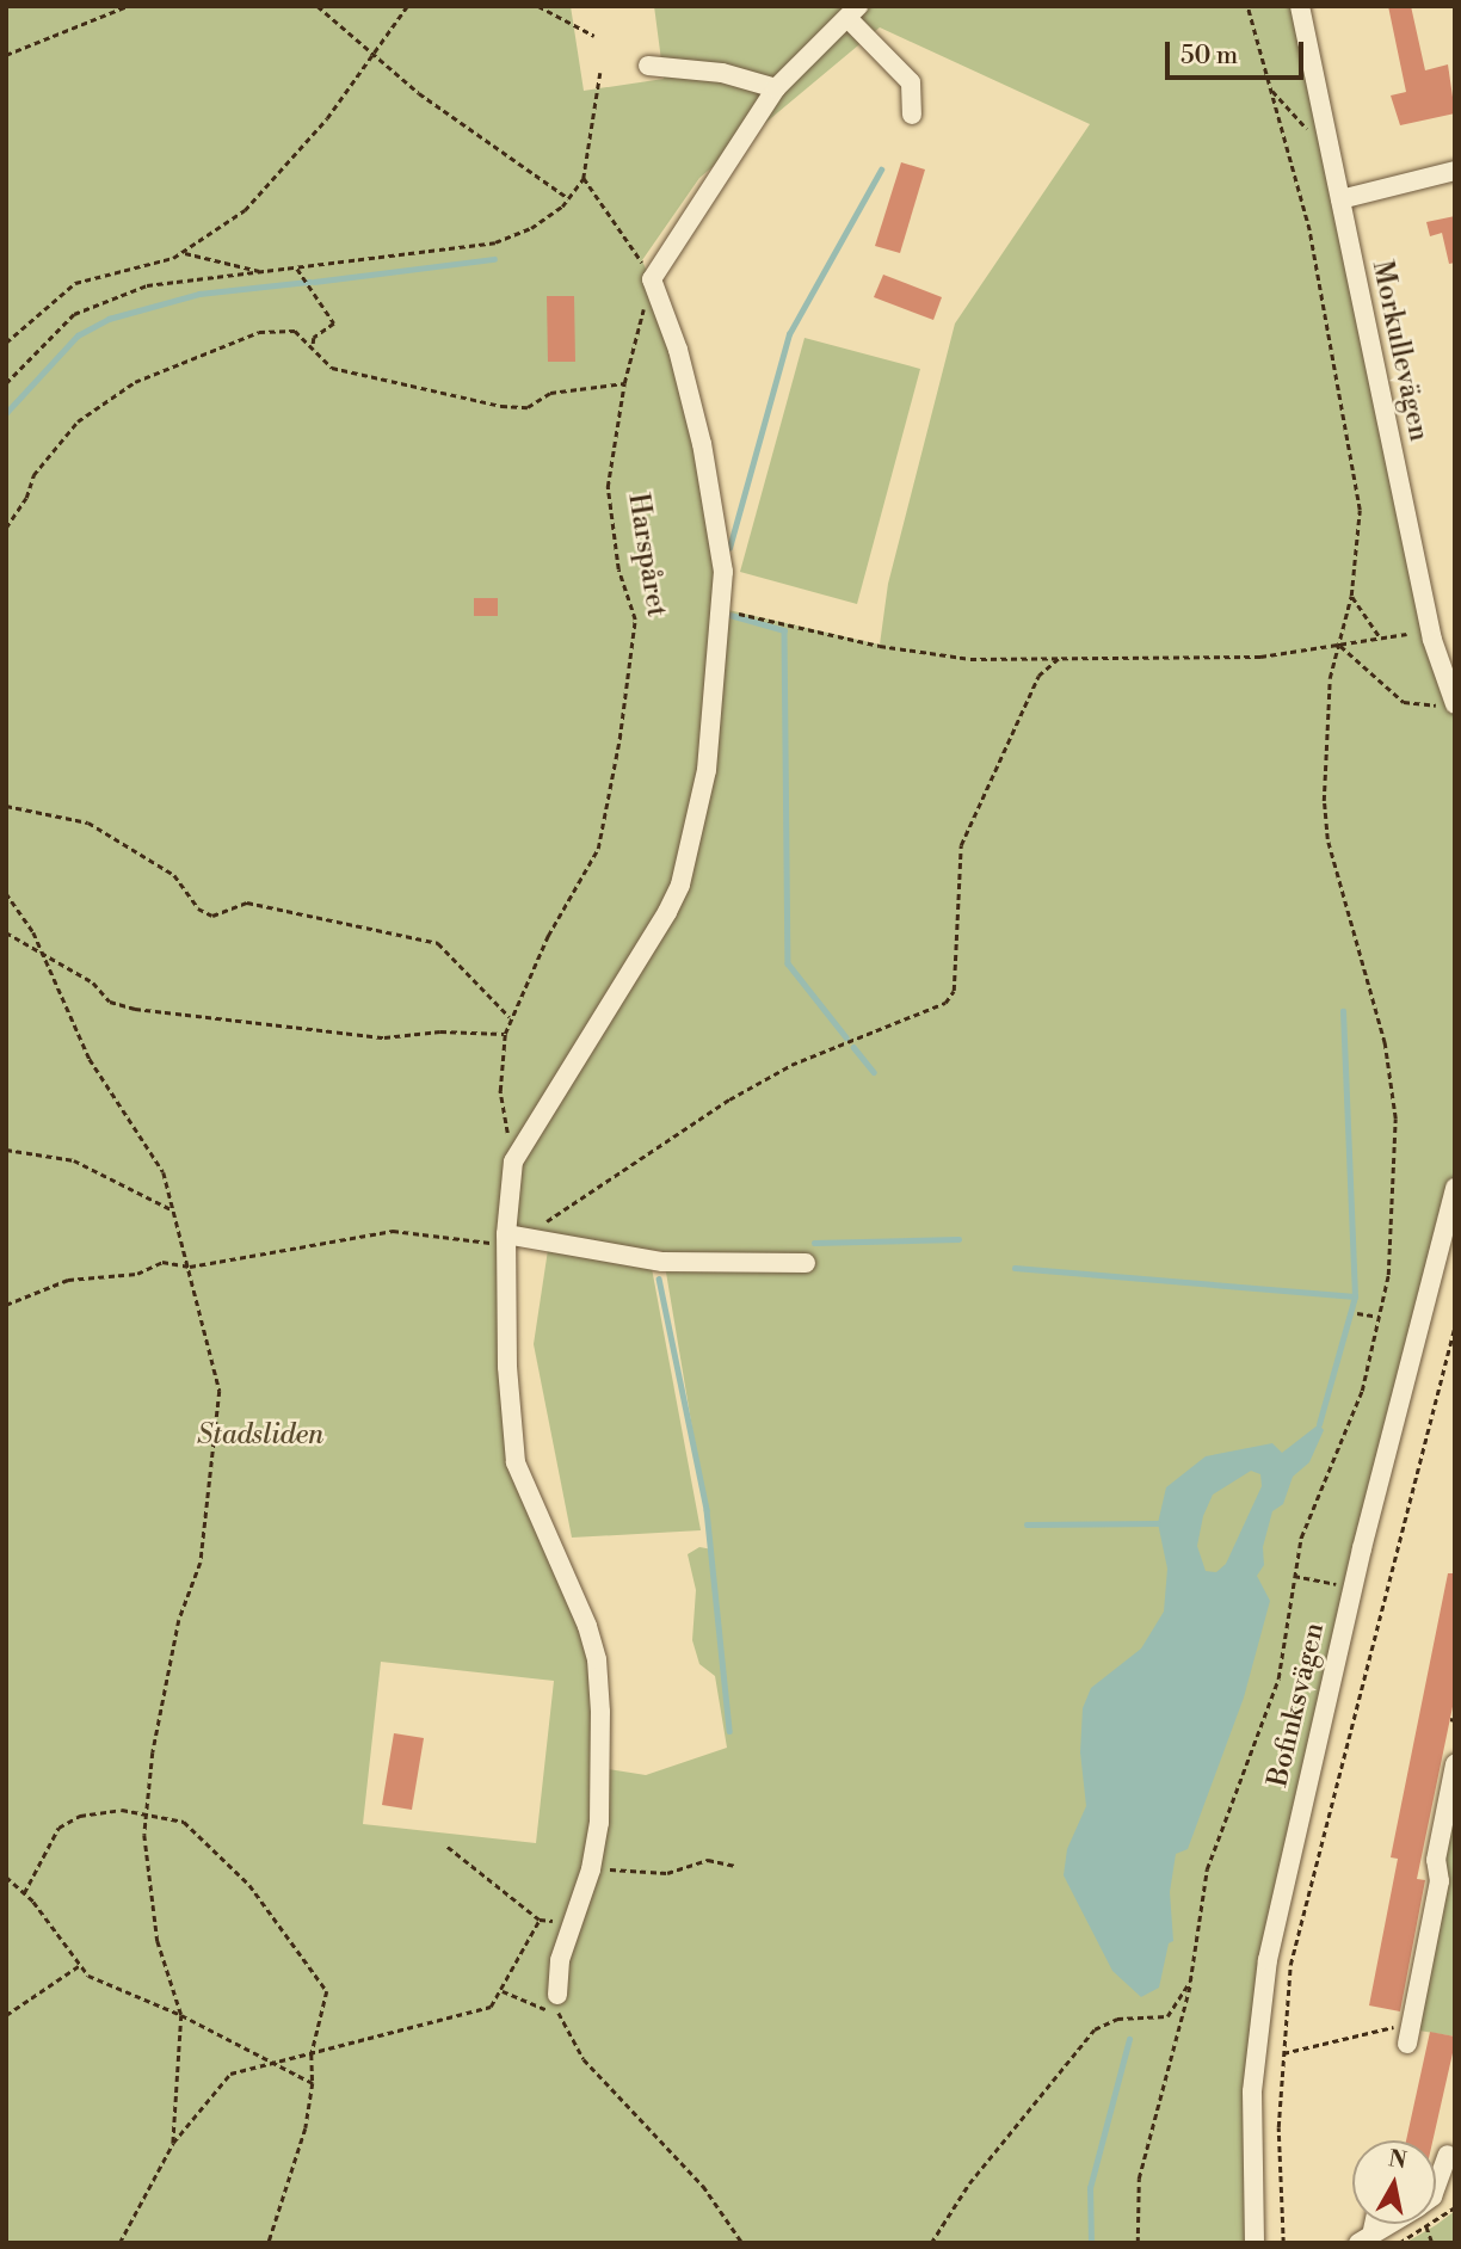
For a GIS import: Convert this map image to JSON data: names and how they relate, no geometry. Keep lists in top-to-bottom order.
{
  "streets": {
    "street": ["Morkullevägen", "Bofinksvägen"],
    "path": ["Harspåret"]
  },
  "parks": ["Stadsliden"],
  "scale_bar": "50 m",
  "north": "top"
}
